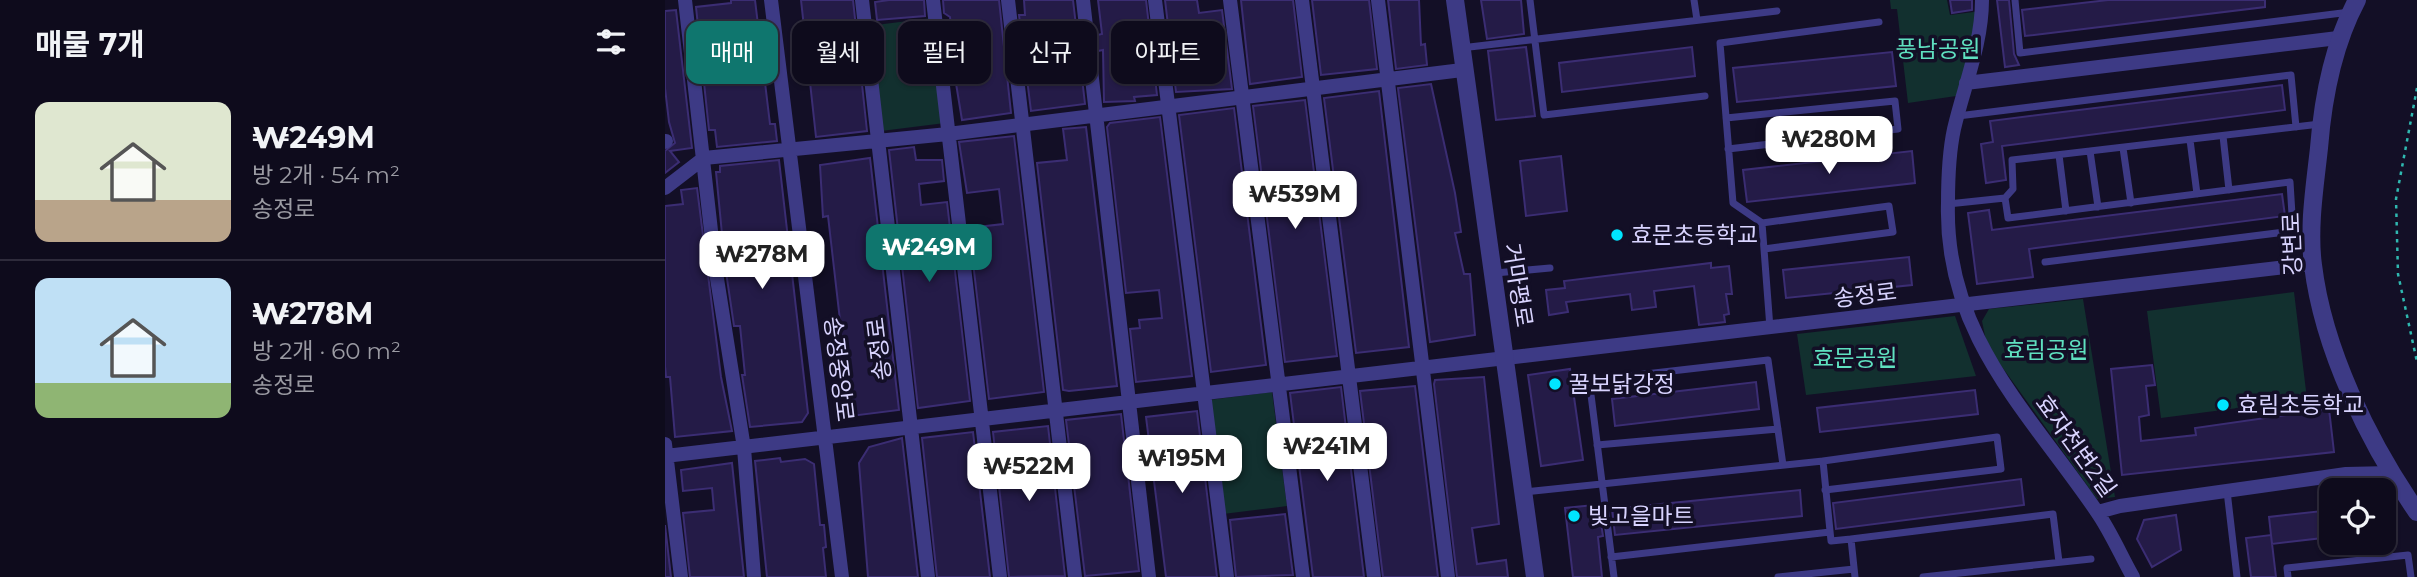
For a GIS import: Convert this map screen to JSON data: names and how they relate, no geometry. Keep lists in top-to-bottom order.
{
  "streets": {
    "street": [
      "강변로",
      "거마평로",
      "송정로",
      "송정중앙로",
      "효자천변2길"
    ]
  },
  "crossings": [
    ["강변로", "송정로"],
    ["거마평로", "송정로"],
    ["송정로", "송정중앙로"],
    ["송정로", "효자천변2길"]
  ],
  "parks": ["풍남공원", "효림공원", "효문공원"],
  "places": [
    "효문초등학교",
    "꿀보닭강정",
    "효림초등학교",
    "빛고을마트"
  ],
  "page": {
    "heading": "매물 7개",
    "chip": [
      "매매",
      "월세",
      "필터",
      "신규",
      "아파트"
    ],
    "list": [
      {
        "name": "₩249M",
        "note": "방 2개 · 54 m² · 송정로"
      },
      {
        "name": "₩278M",
        "note": "방 2개 · 60 m² · 송정로"
      }
    ],
    "price": [
      "₩280M",
      "₩539M",
      "₩249M",
      "₩278M",
      "₩241M",
      "₩195M",
      "₩522M"
    ]
  }
}
